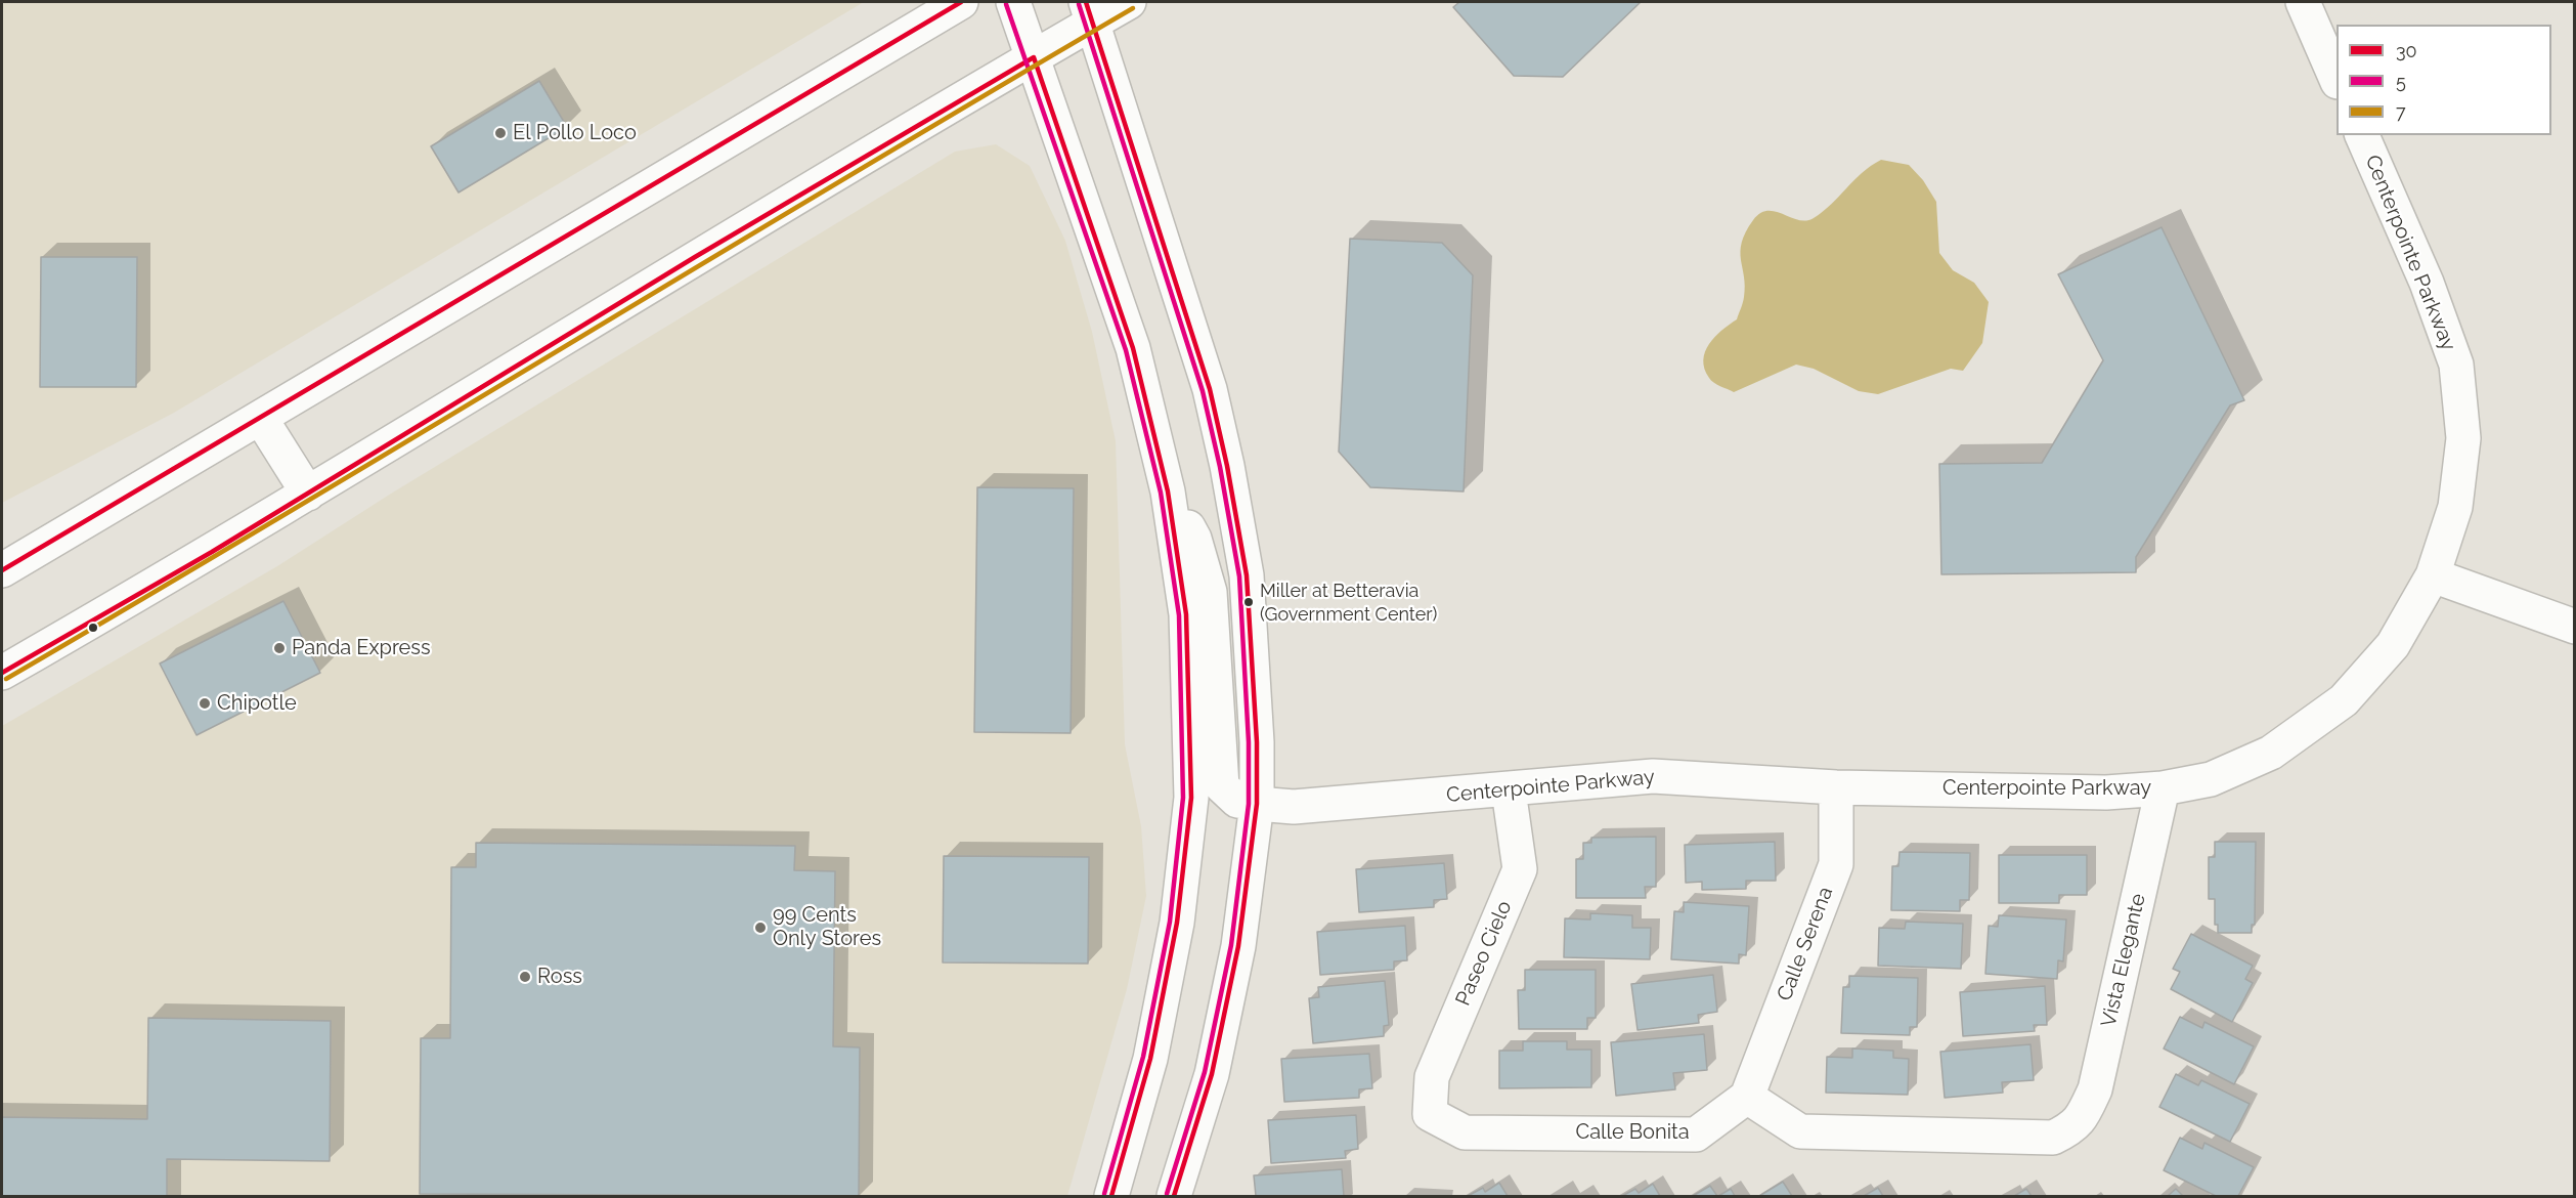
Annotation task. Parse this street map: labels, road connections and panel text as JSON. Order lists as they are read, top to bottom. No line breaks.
{"streets":{"main road":["Centerpointe Parkway","Calle Serena","Paseo Cielo","Vista Elegante","Calle Bonita"]},"crossings":[["Centerpointe Parkway","Calle Serena"],["Centerpointe Parkway","Paseo Cielo"],["Centerpointe Parkway","Vista Elegante"],["Calle Serena","Vista Elegante"],["Calle Serena","Calle Bonita"],["Paseo Cielo","Calle Bonita"],["Vista Elegante","Calle Bonita"]],"places":["El Pollo Loco","Miller at Betteravia (Government Center)","Panda Express","Chipotle","99 Cents Only Stores","Ross"],"lines":["transit line 30","transit line 5","transit line 7"],"legend":["30","5","7"]}
